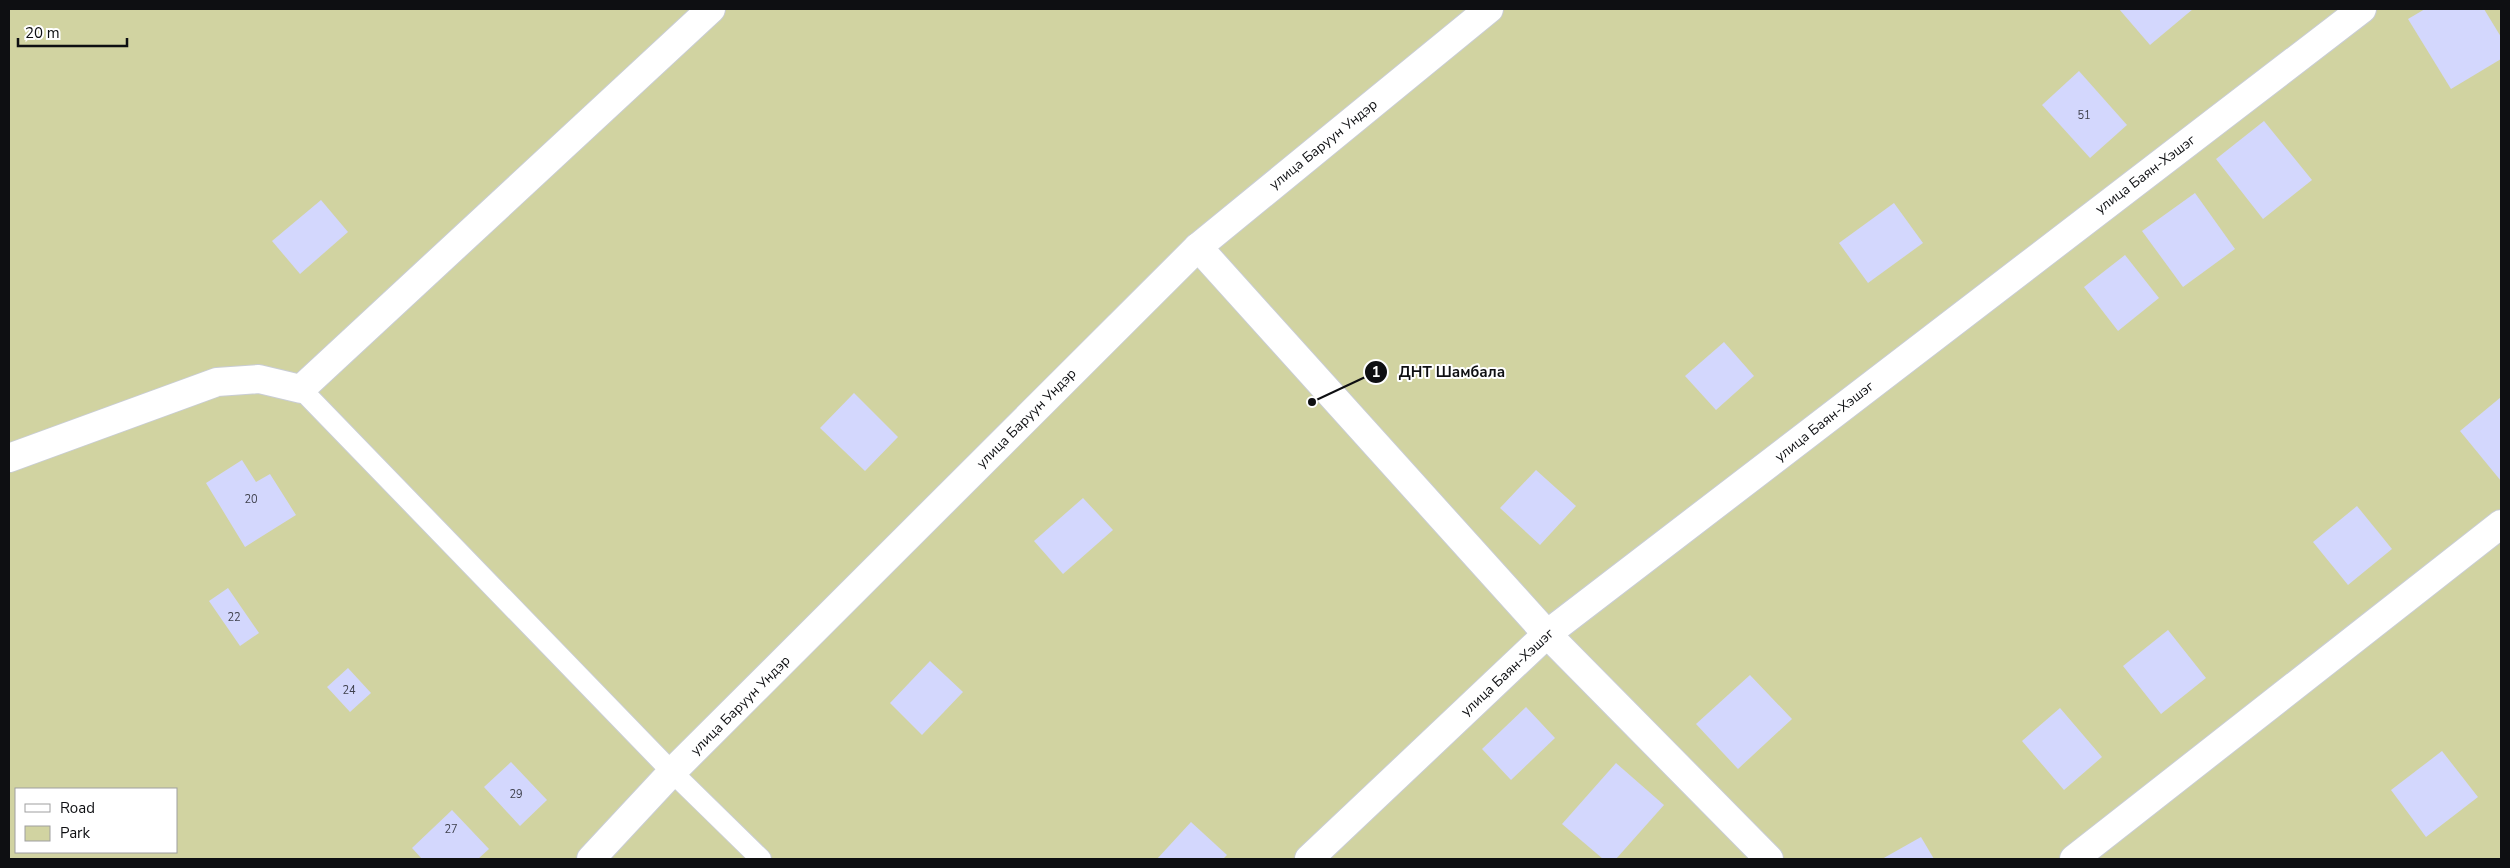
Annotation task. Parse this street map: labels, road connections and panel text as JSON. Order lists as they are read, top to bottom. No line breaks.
{"streets":{"street":["улица Баруун Ундэр","улица Баян-Хэшэг"]},"places":["ДНТ Шамбала"],"house_numbers":["51","20","22","24","29","27"],"legend":["Road","Park"],"scale_bar":"20 m"}
